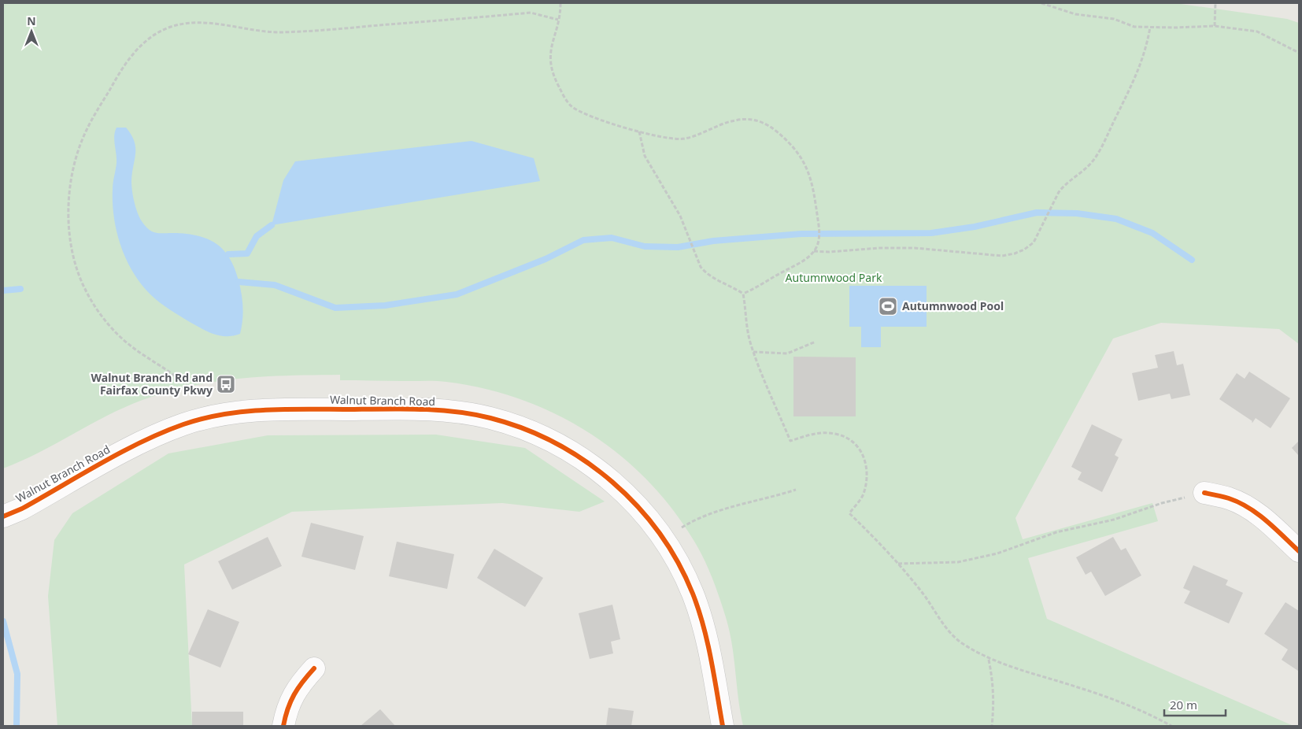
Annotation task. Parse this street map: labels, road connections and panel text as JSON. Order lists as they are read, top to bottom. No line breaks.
{"streets":{"street":["Walnut Branch Road"]},"parks":["Autumnwood Park"],"places":{"sports":["Autumnwood Pool"],"bus stop":["Walnut Branch Rd and Fairfax County Pkwy"]},"scale_bar":"20 m","north":"top"}
